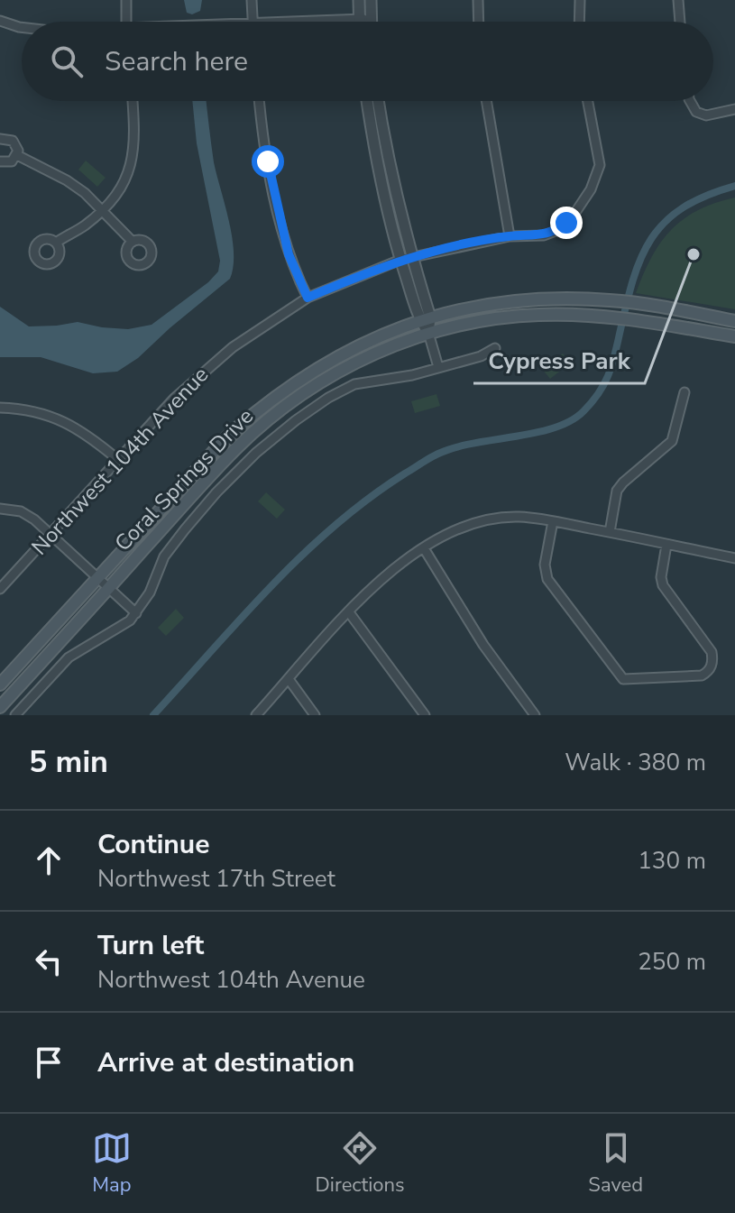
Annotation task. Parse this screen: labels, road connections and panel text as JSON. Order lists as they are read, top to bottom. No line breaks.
{"streets":{"main road":["Coral Springs Drive"],"street":["Northwest 104th Avenue"]},"places":["Cypress Park"],"page":{"search":"Search here","heading":["5 min","Walk · 380 m"],"list":[["Continue","Northwest 17th Street","130 m"],["Turn left","Northwest 104th Avenue","250 m"],"Arrive at destination"],"nav":["Map","Directions","Saved"]}}
